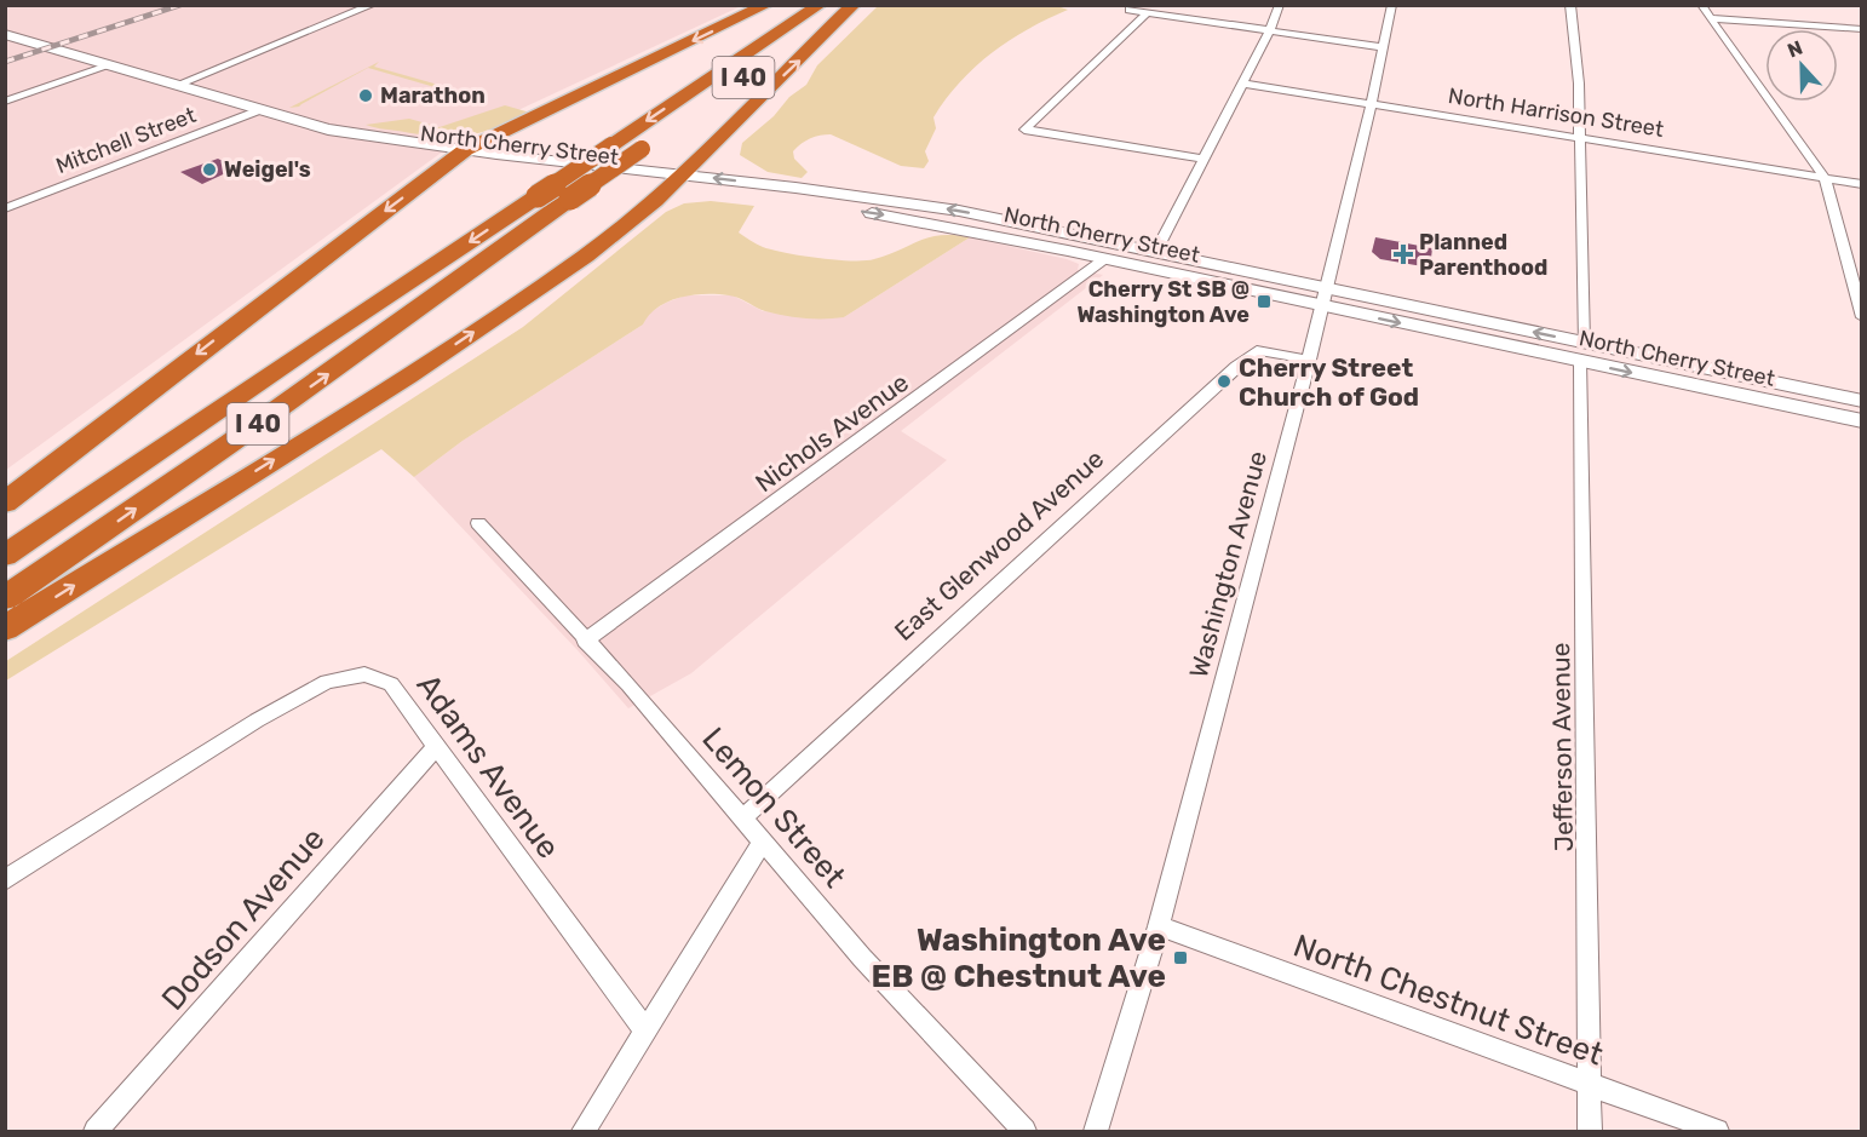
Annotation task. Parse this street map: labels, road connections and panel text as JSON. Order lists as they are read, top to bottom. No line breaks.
{"streets":{"highway":["I 40"],"main road":["North Cherry Street"],"street":["North Harrison Street","Mitchell Street","Nichols Avenue","East Glenwood Avenue","Washington Avenue","Jefferson Avenue","Adams Avenue","Lemon Street","Dodson Avenue","North Chestnut Street"]},"crossings":[["North Harrison Street","Washington Avenue"],["North Harrison Street","Jefferson Avenue"],["Mitchell Street","North Cherry Street"],["North Cherry Street","Nichols Avenue"],["North Cherry Street","Washington Avenue"],["North Cherry Street","Jefferson Avenue"],["Nichols Avenue","Lemon Street"],["East Glenwood Avenue","Washington Avenue"],["East Glenwood Avenue","Lemon Street"],["Washington Avenue","North Chestnut Street"],["Jefferson Avenue","North Chestnut Street"],["Adams Avenue","Dodson Avenue"]],"places":{"other":["Marathon","Weigel's","Cherry Street Church of God"],"health":["Planned Parenthood"],"transit":["Cherry St SB @ Washington Ave","Washington Ave EB @ Chestnut Ave"]},"north":"top"}
